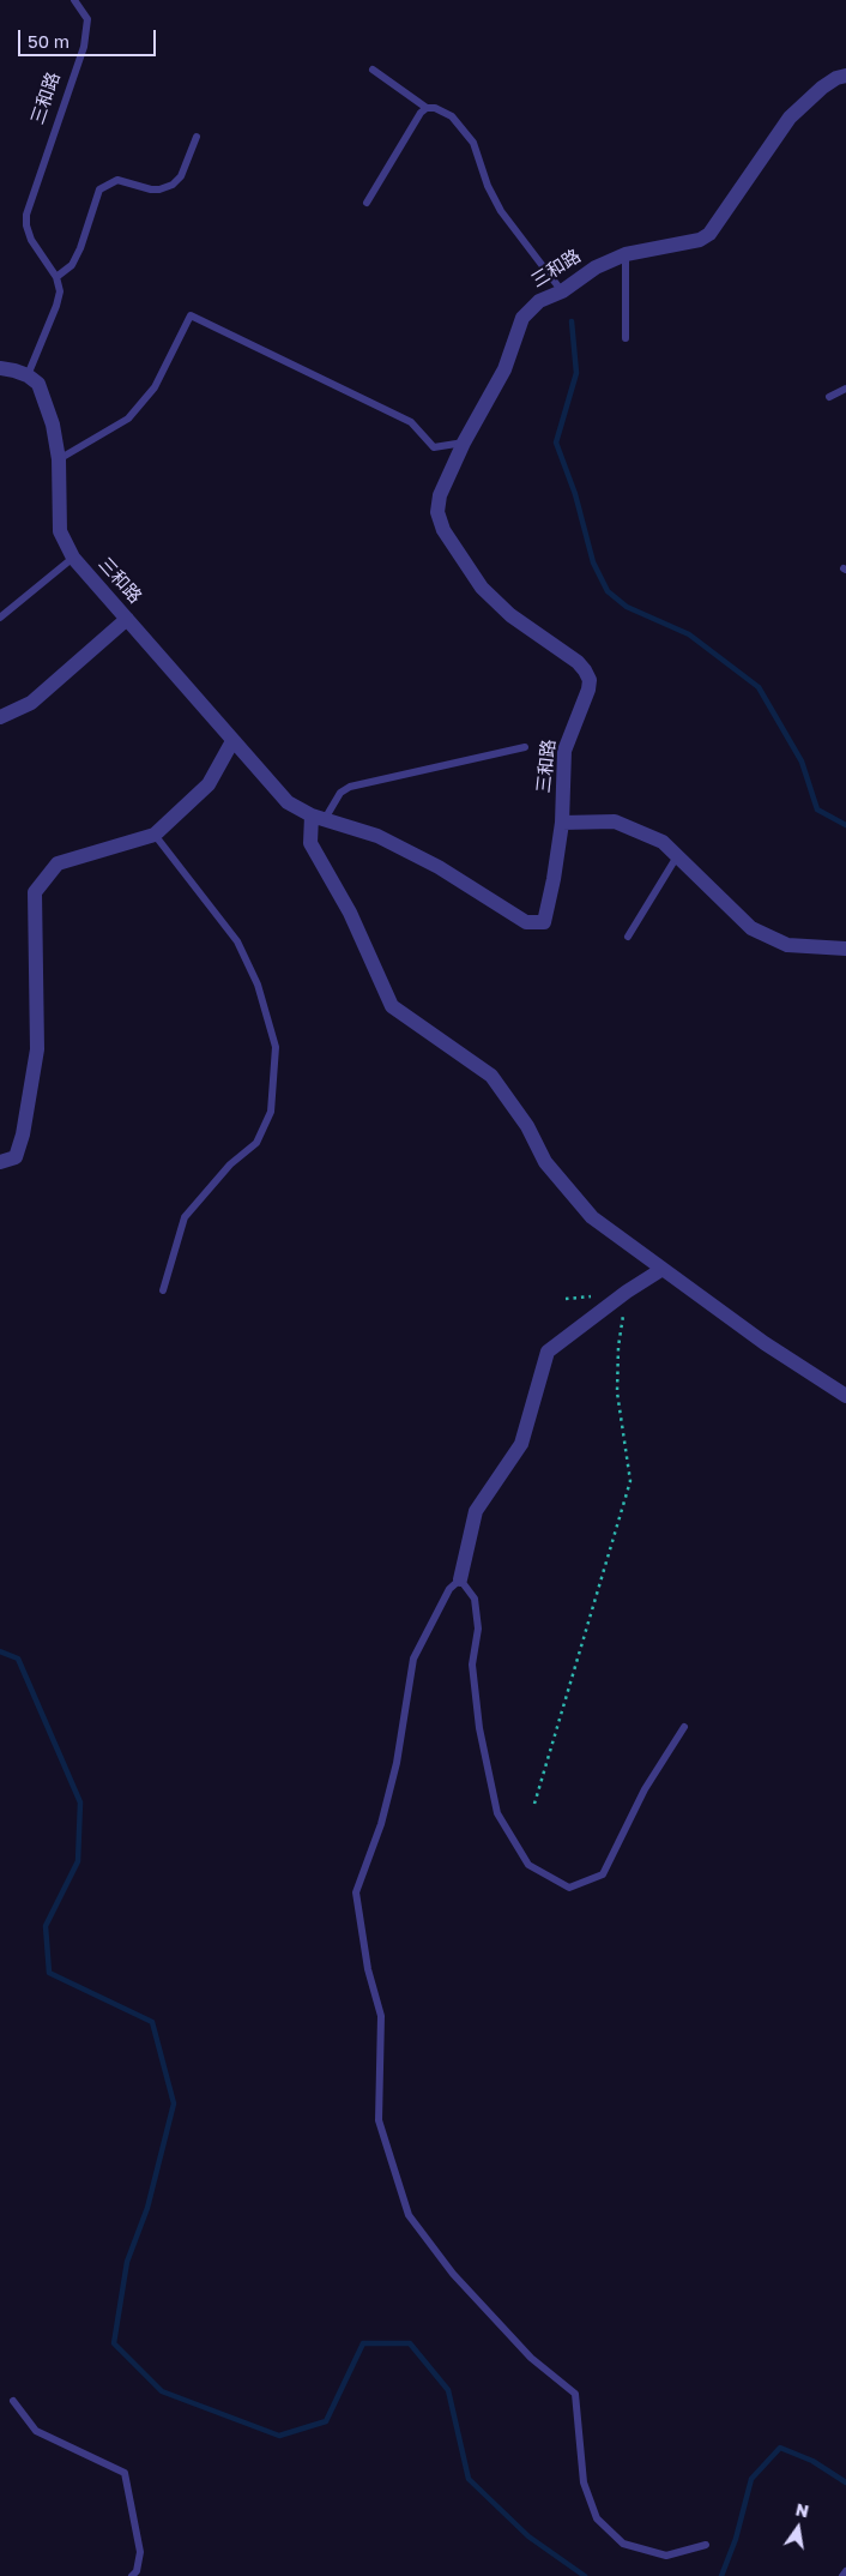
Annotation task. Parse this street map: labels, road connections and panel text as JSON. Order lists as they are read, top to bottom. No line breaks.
{"streets":{"street":["三和路"]},"scale_bar":"50 m","north":"top"}
